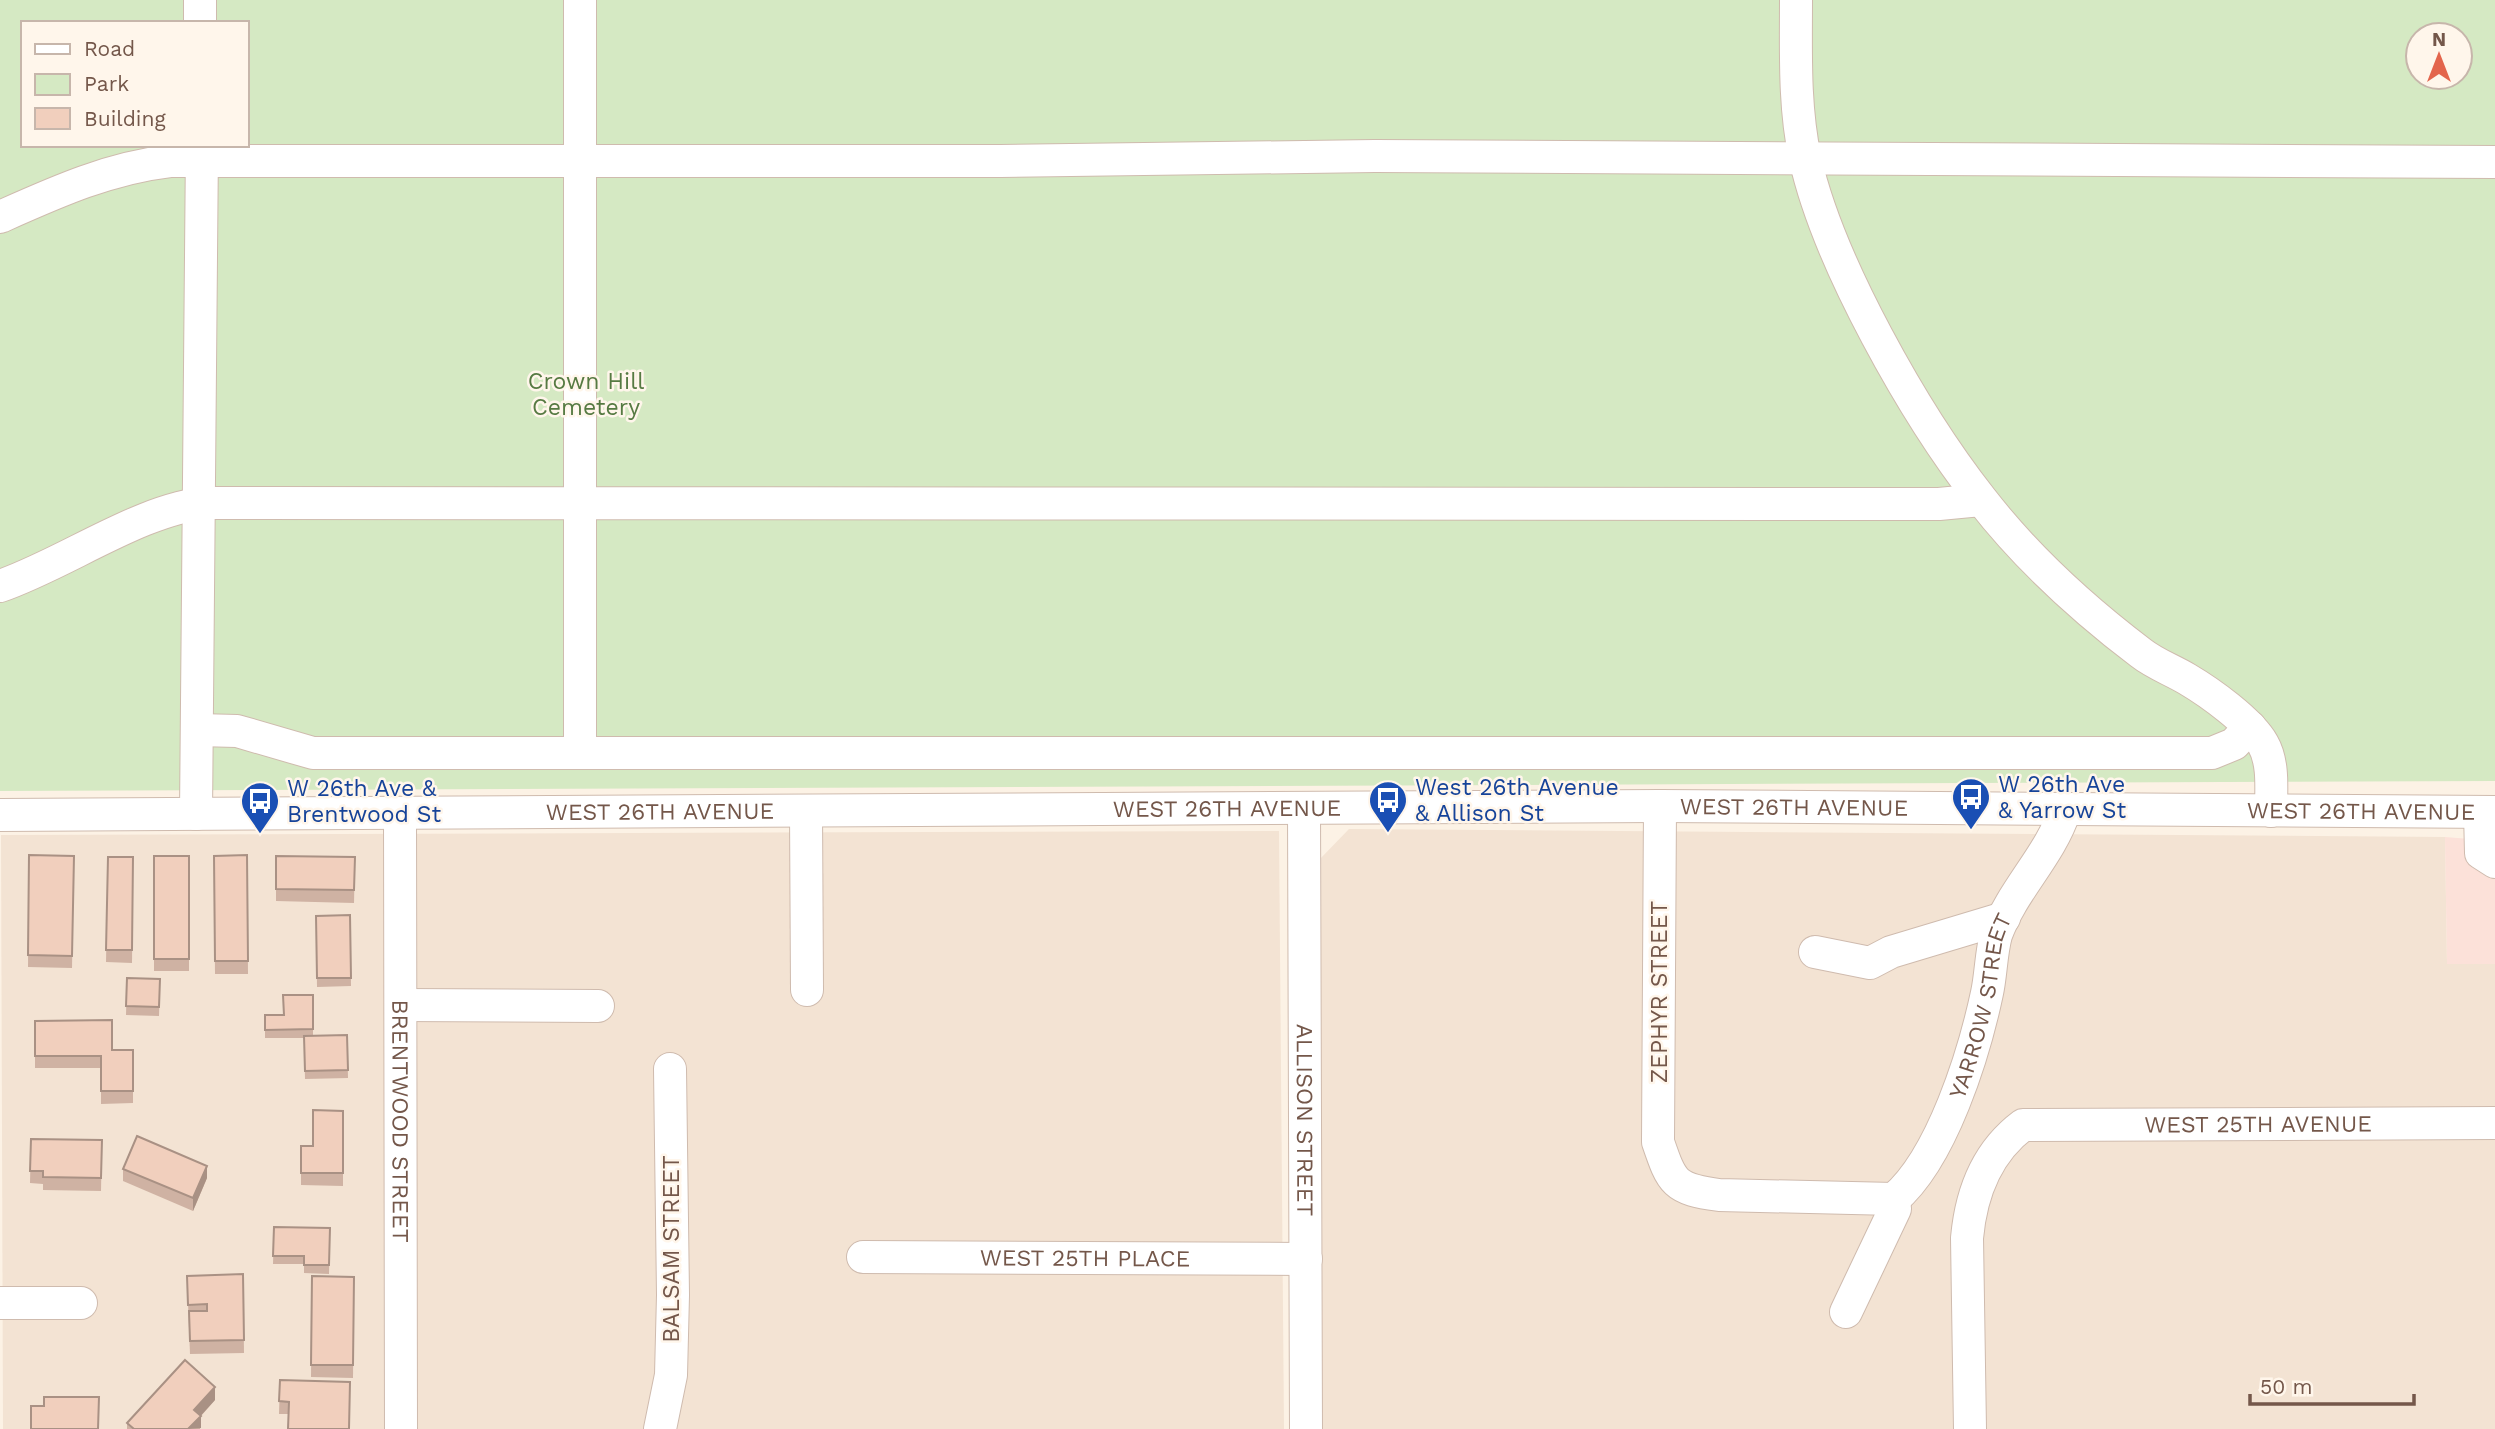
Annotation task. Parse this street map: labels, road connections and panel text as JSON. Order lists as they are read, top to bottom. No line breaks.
{"streets":{"street":["WEST 26TH AVENUE","ZEPHYR STREET","YARROW STREET","ALLISON STREET","BRENTWOOD STREET","WEST 25TH AVENUE","BALSAM STREET","WEST 25TH PLACE"]},"crossings":[["WEST 26TH AVENUE","ZEPHYR STREET"],["WEST 26TH AVENUE","YARROW STREET"],["WEST 26TH AVENUE","ALLISON STREET"],["WEST 26TH AVENUE","BRENTWOOD STREET"],["ZEPHYR STREET","YARROW STREET"],["ALLISON STREET","WEST 25TH PLACE"]],"parks":["Crown Hill Cemetery"],"places":{"bus stop":["W 26th Ave & Yarrow St","West 26th Avenue & Allison St","W 26th Ave & Brentwood St"]},"legend":["Road","Park","Building"],"scale_bar":"50 m","north":"top"}
